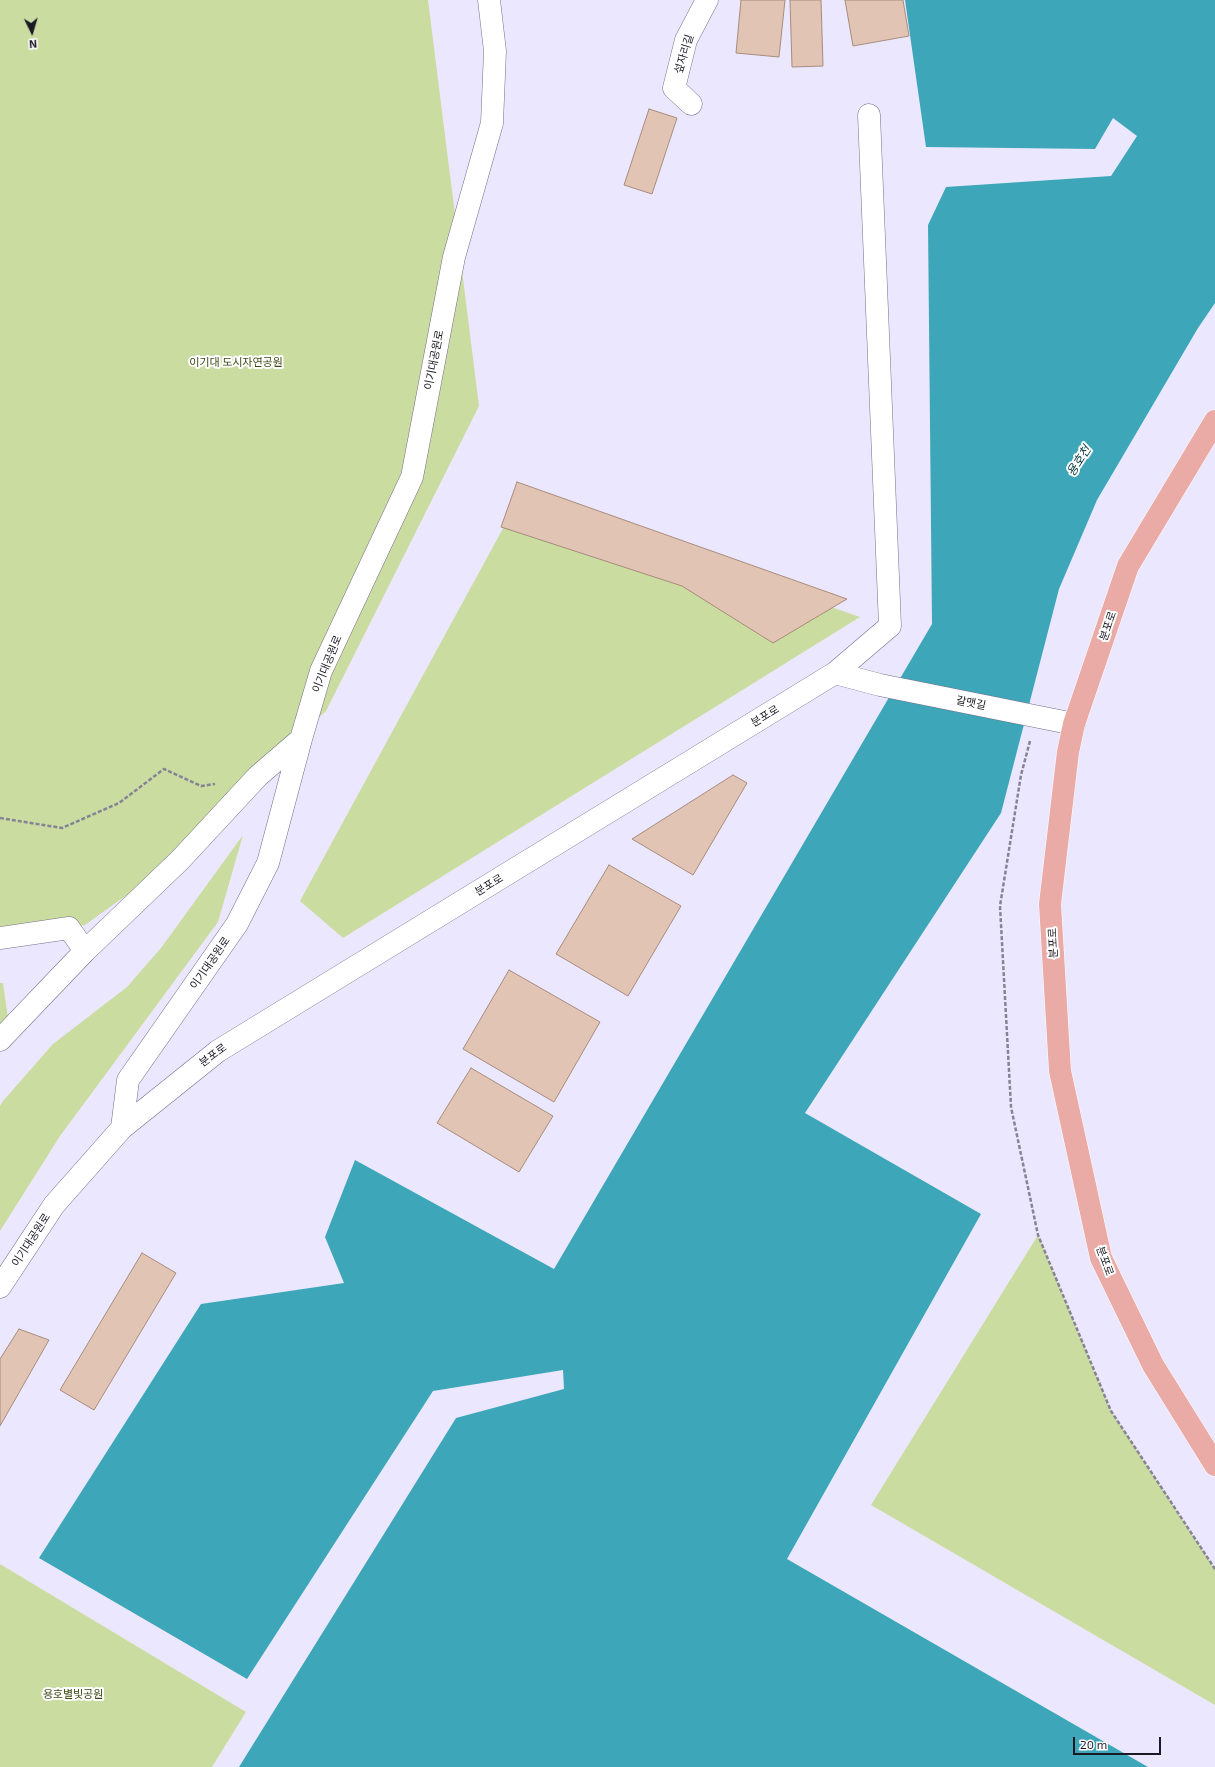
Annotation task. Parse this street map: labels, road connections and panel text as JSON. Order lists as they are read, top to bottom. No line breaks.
{"streets":{"main road":["분포로"],"street":["섶자리길","이기대공원로","갈맷길"]},"crossings":[["이기대공원로","분포로"],["분포로","갈맷길"]],"water":["용호천"],"parks":["이기대 도시자연공원","용호별빛공원"],"scale_bar":"20 m","north":"bottom"}
